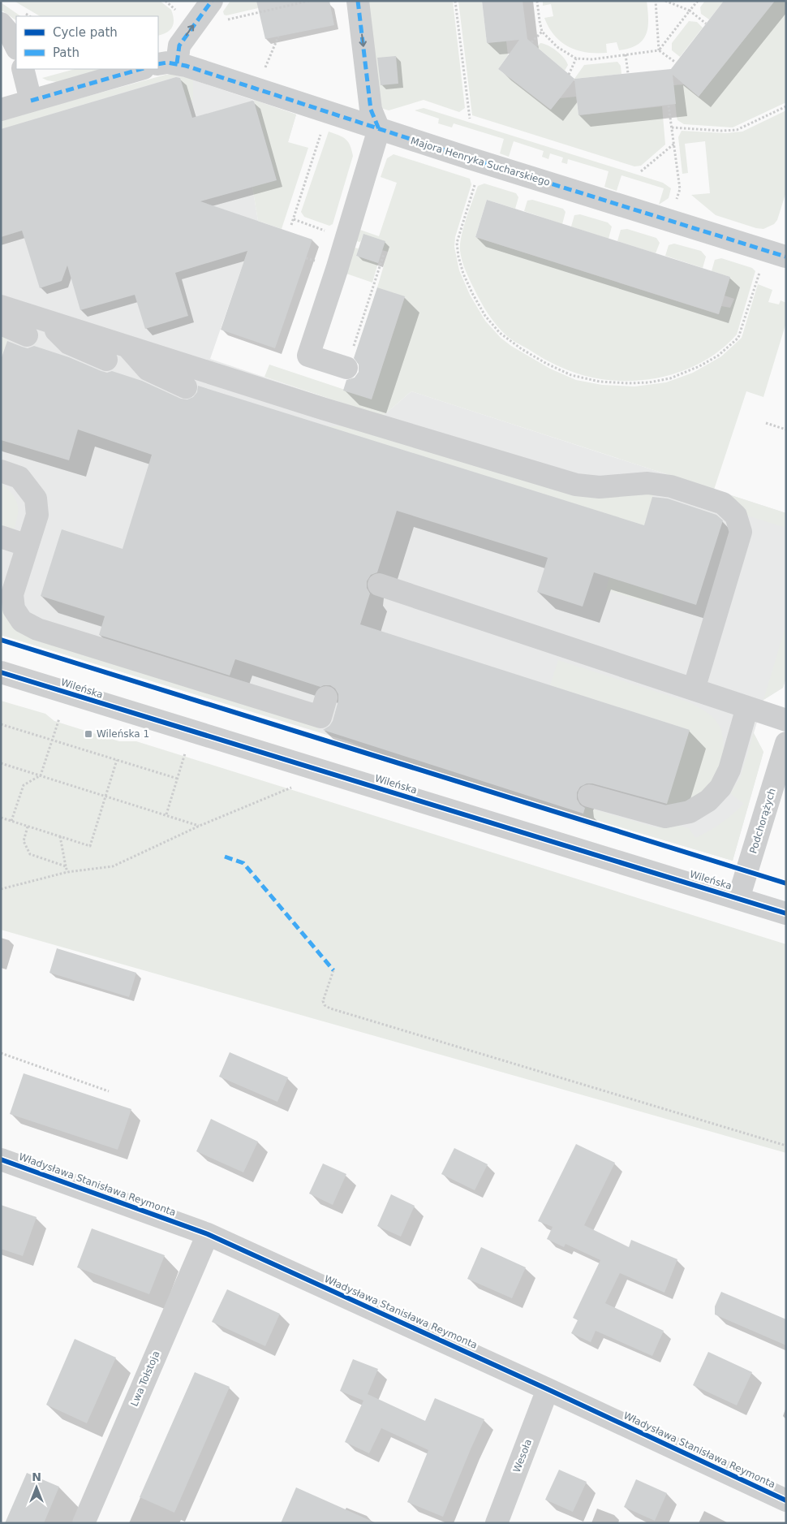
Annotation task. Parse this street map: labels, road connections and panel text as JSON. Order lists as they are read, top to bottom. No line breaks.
{"streets":{"street":["Majora Henryka Sucharskiego","Wileńska","Podchorążych","Władysława Stanisława Reymonta","Lwa Tołstoja","Wesoła"]},"crossings":[["Wileńska","Podchorążych"],["Władysława Stanisława Reymonta","Lwa Tołstoja"],["Władysława Stanisława Reymonta","Wesoła"]],"places":{"transit":["Wileńska 1"]},"legend":["Cycle path","Path"],"north":"top"}
